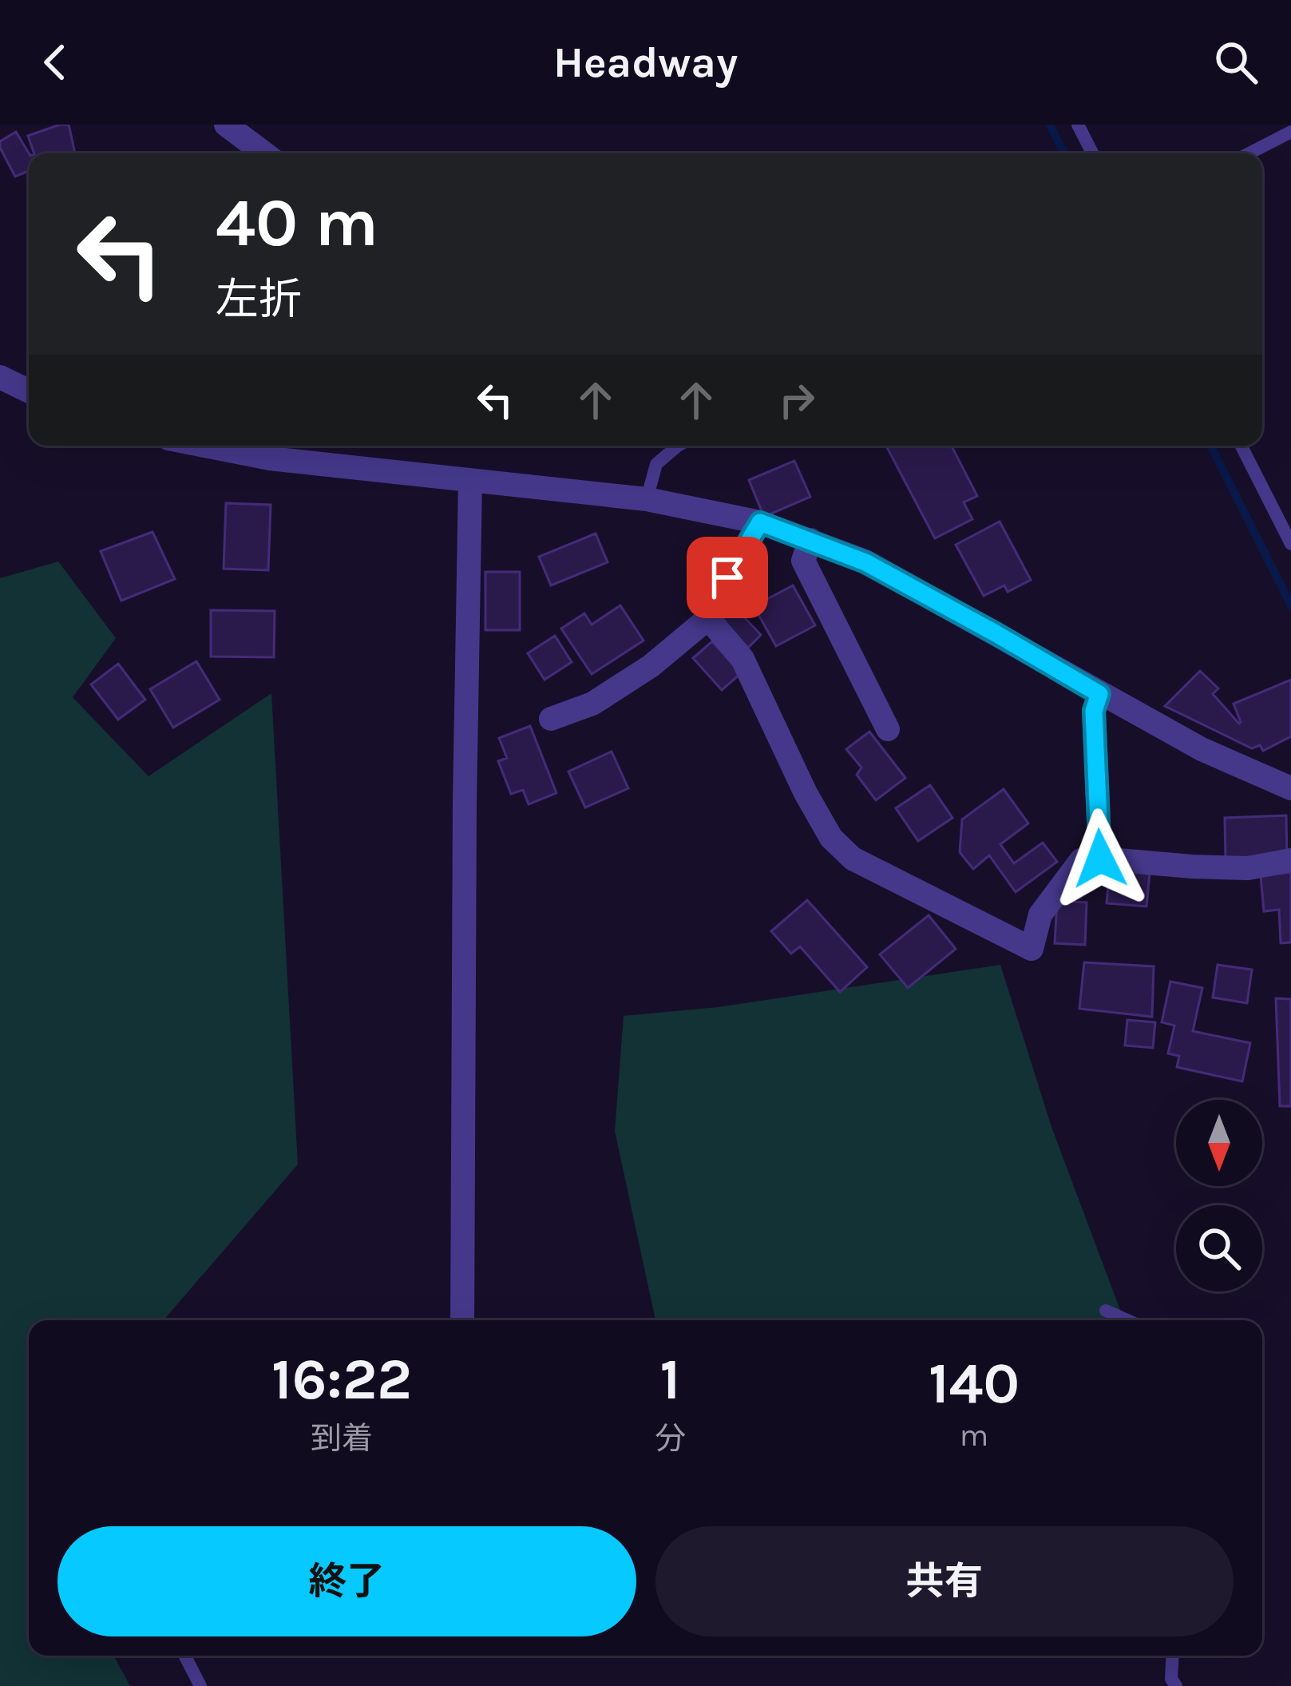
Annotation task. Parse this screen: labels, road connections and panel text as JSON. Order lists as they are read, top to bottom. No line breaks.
{"north":"bottom","page":{"header":"Headway","turn":["40 m","左折"],"eta":["16:22","到着","1","分","140","m"],"buttons":["終了","共有"]}}
